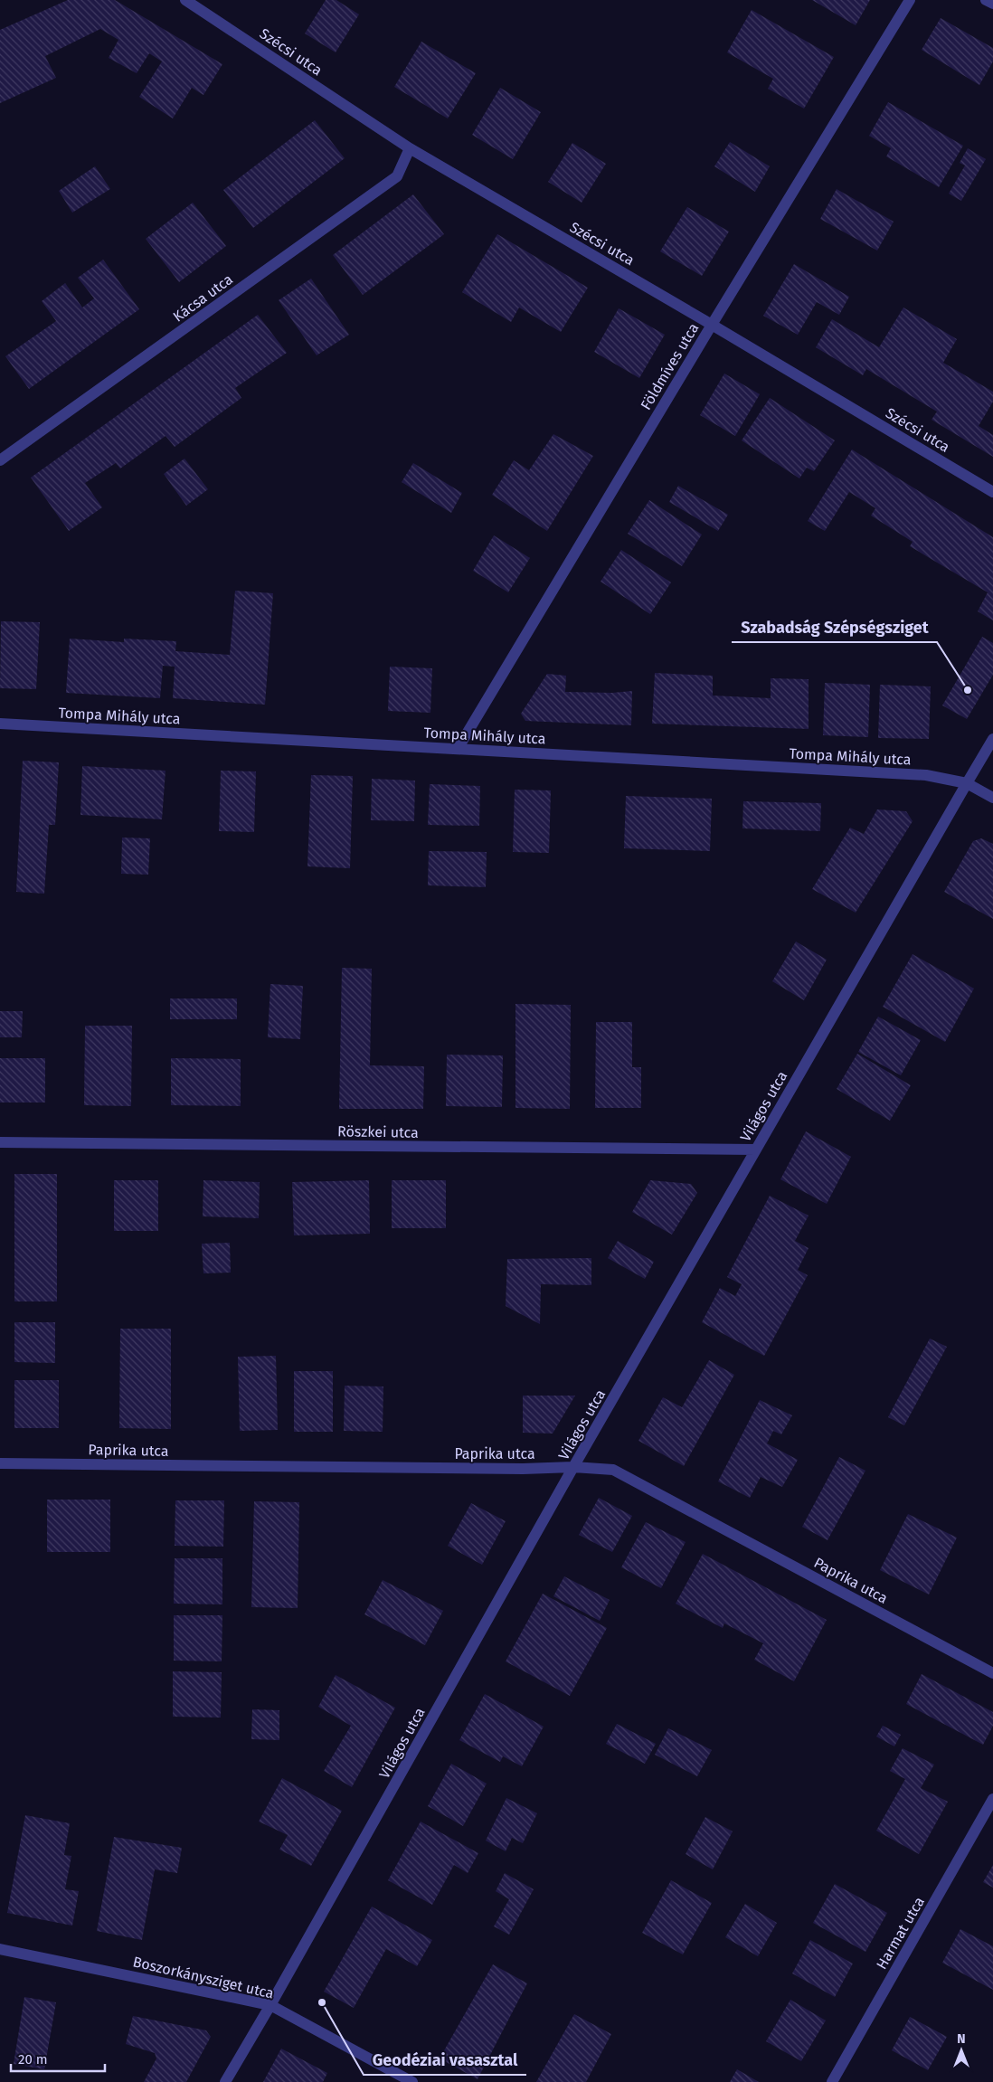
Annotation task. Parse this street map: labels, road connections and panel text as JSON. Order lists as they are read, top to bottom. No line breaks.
{"streets":{"street":["Szécsi utca","Kácsa utca","Földmíves utca","Tompa Mihály utca","Világos utca","Röszkei utca","Paprika utca","Harmat utca","Boszorkánysziget utca"]},"crossings":[["Szécsi utca","Kácsa utca"],["Szécsi utca","Földmíves utca"],["Földmíves utca","Tompa Mihály utca"],["Tompa Mihály utca","Világos utca"],["Világos utca","Röszkei utca"],["Világos utca","Paprika utca"],["Világos utca","Boszorkánysziget utca"]],"places":["Szabadság Szépségsziget","Geodéziai vasasztal"],"scale_bar":"20 m","north":"top"}
